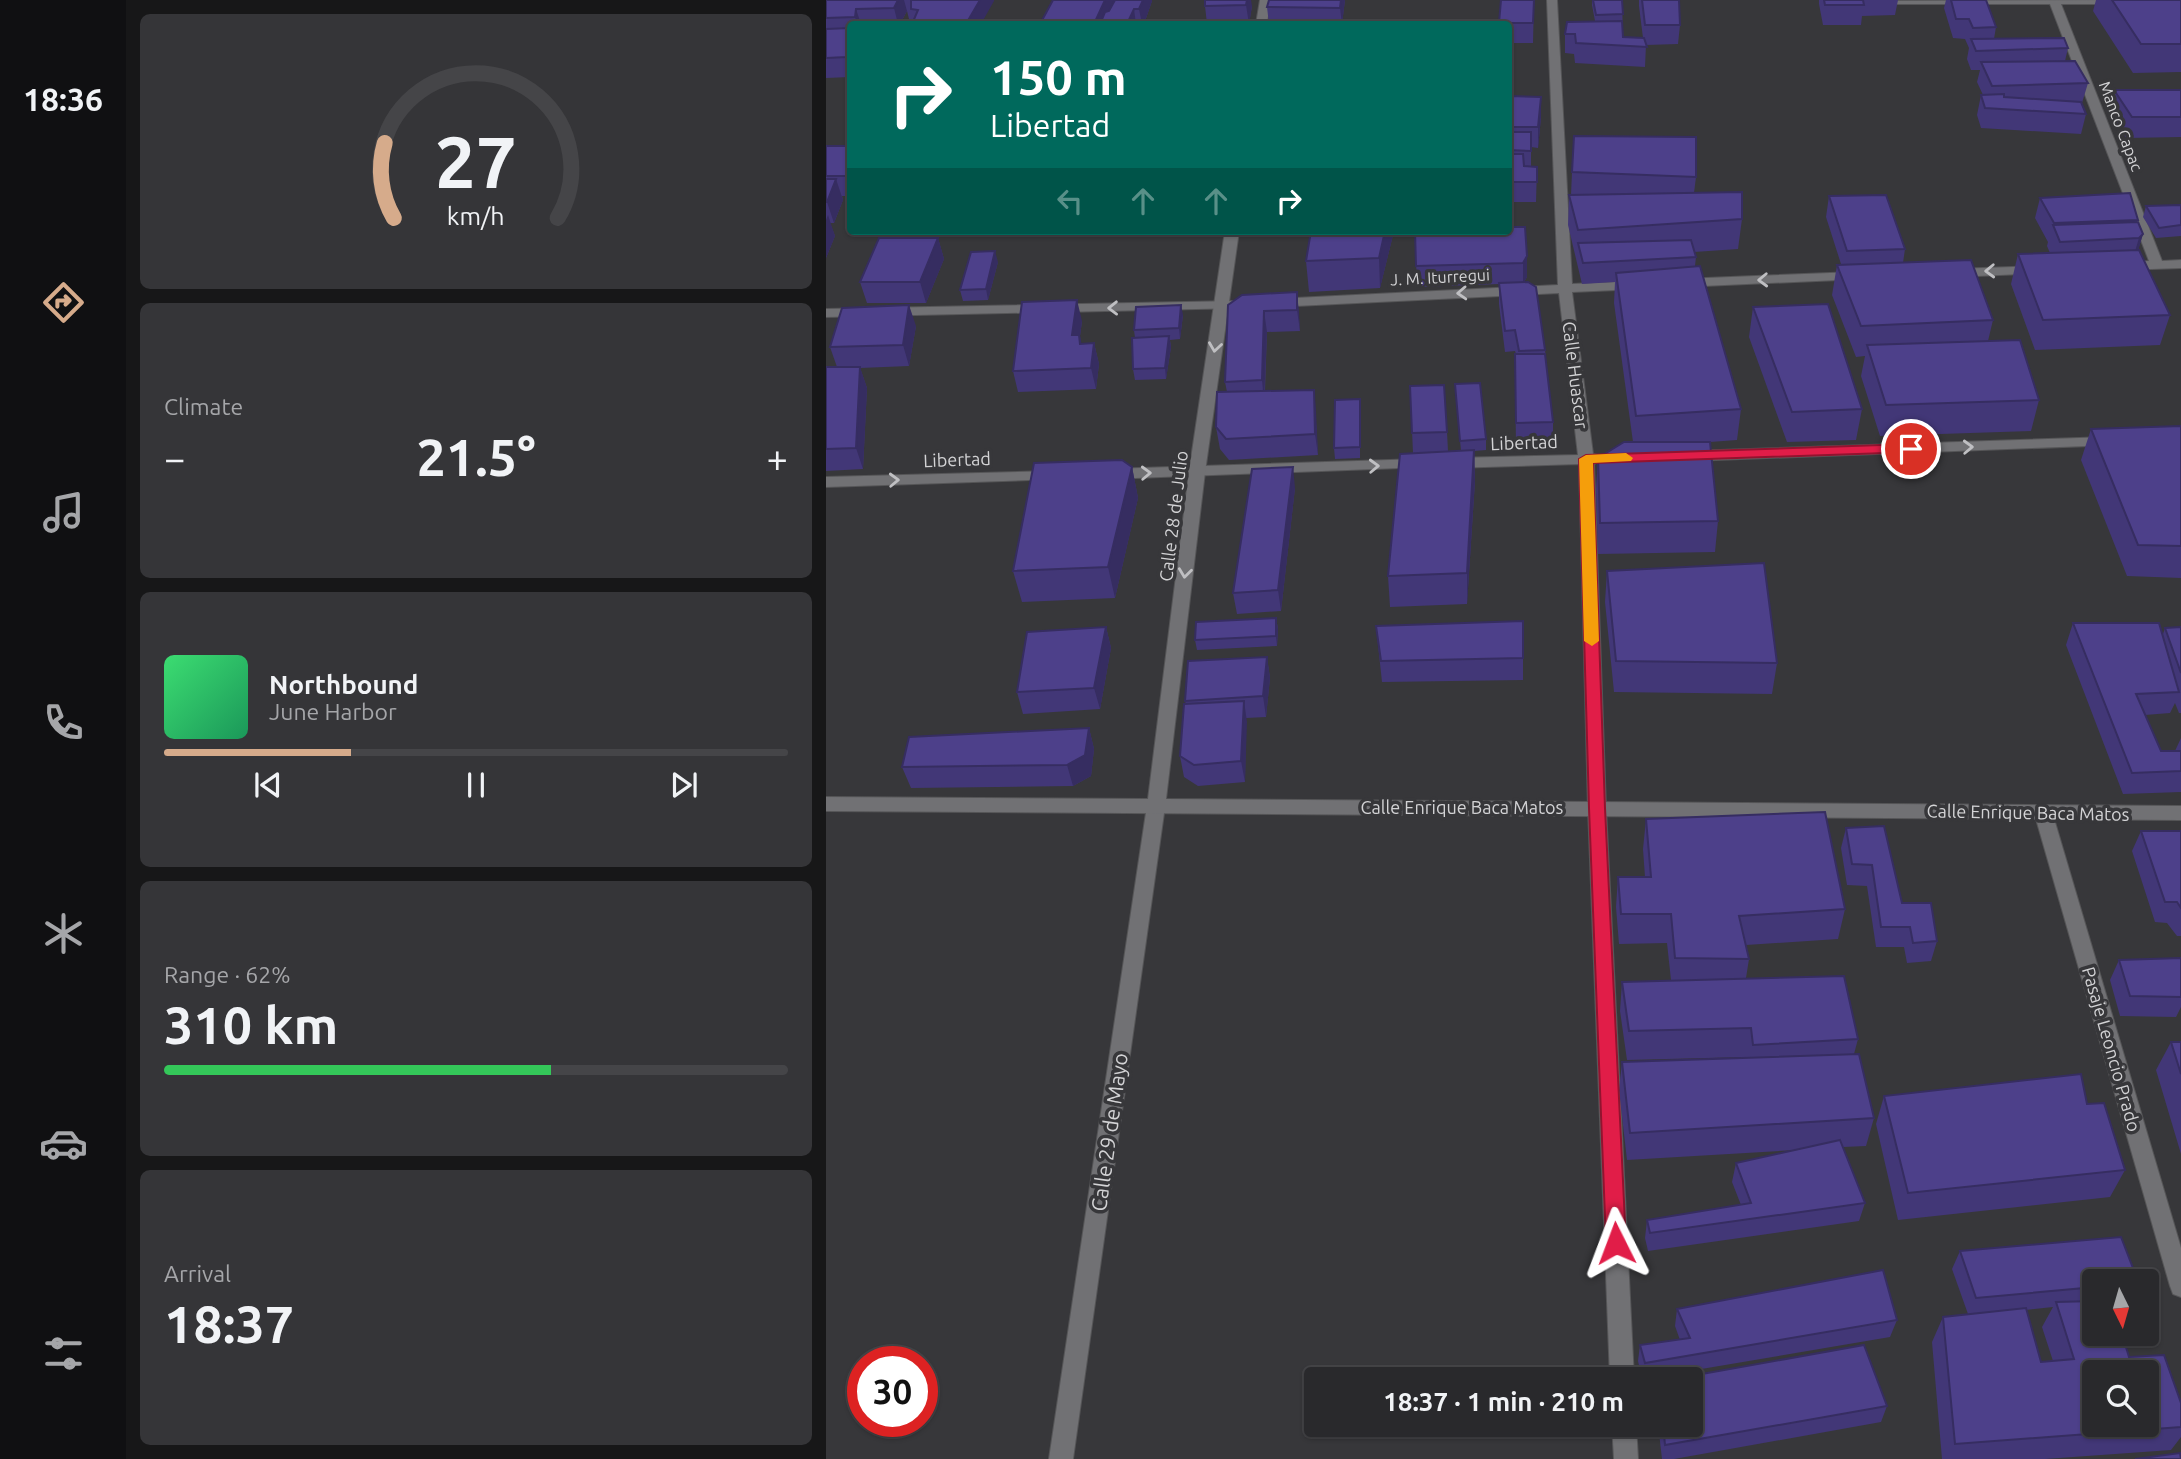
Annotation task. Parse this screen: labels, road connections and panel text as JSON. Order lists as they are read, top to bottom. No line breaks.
{"streets":{"street":["Manco Capac","J. M. Iturregui","Calle Huascar","Libertad","Calle 28 de Julio","Calle Enrique Baca Matos","Pasaje Leoncio Prado","Calle 29 de Mayo"]},"crossings":[["J. M. Iturregui","Calle Huascar"],["J. M. Iturregui","Calle 28 de Julio"],["Calle Huascar","Libertad"],["Calle Huascar","Calle Enrique Baca Matos"],["Libertad","Calle 28 de Julio"],["Calle 28 de Julio","Calle Enrique Baca Matos"],["Calle 28 de Julio","Calle 29 de Mayo"],["Calle Enrique Baca Matos","Pasaje Leoncio Prado"],["Calle Enrique Baca Matos","Calle 29 de Mayo"]],"one_way":["J. M. Iturregui","Libertad","Calle 28 de Julio"],"north":"bottom","page":{"tabs":"18:36","turn":["150 m","Libertad"],"tile":["Climate",["Range · 62%","310 km"],["Arrival","18:37"]],"heat":["−","21.5°","+"],"song":["Northbound","June Harbor"],"limit":"30","trip":"18:37 · 1 min · 210 m","gauge":["27","km/h"]}}
